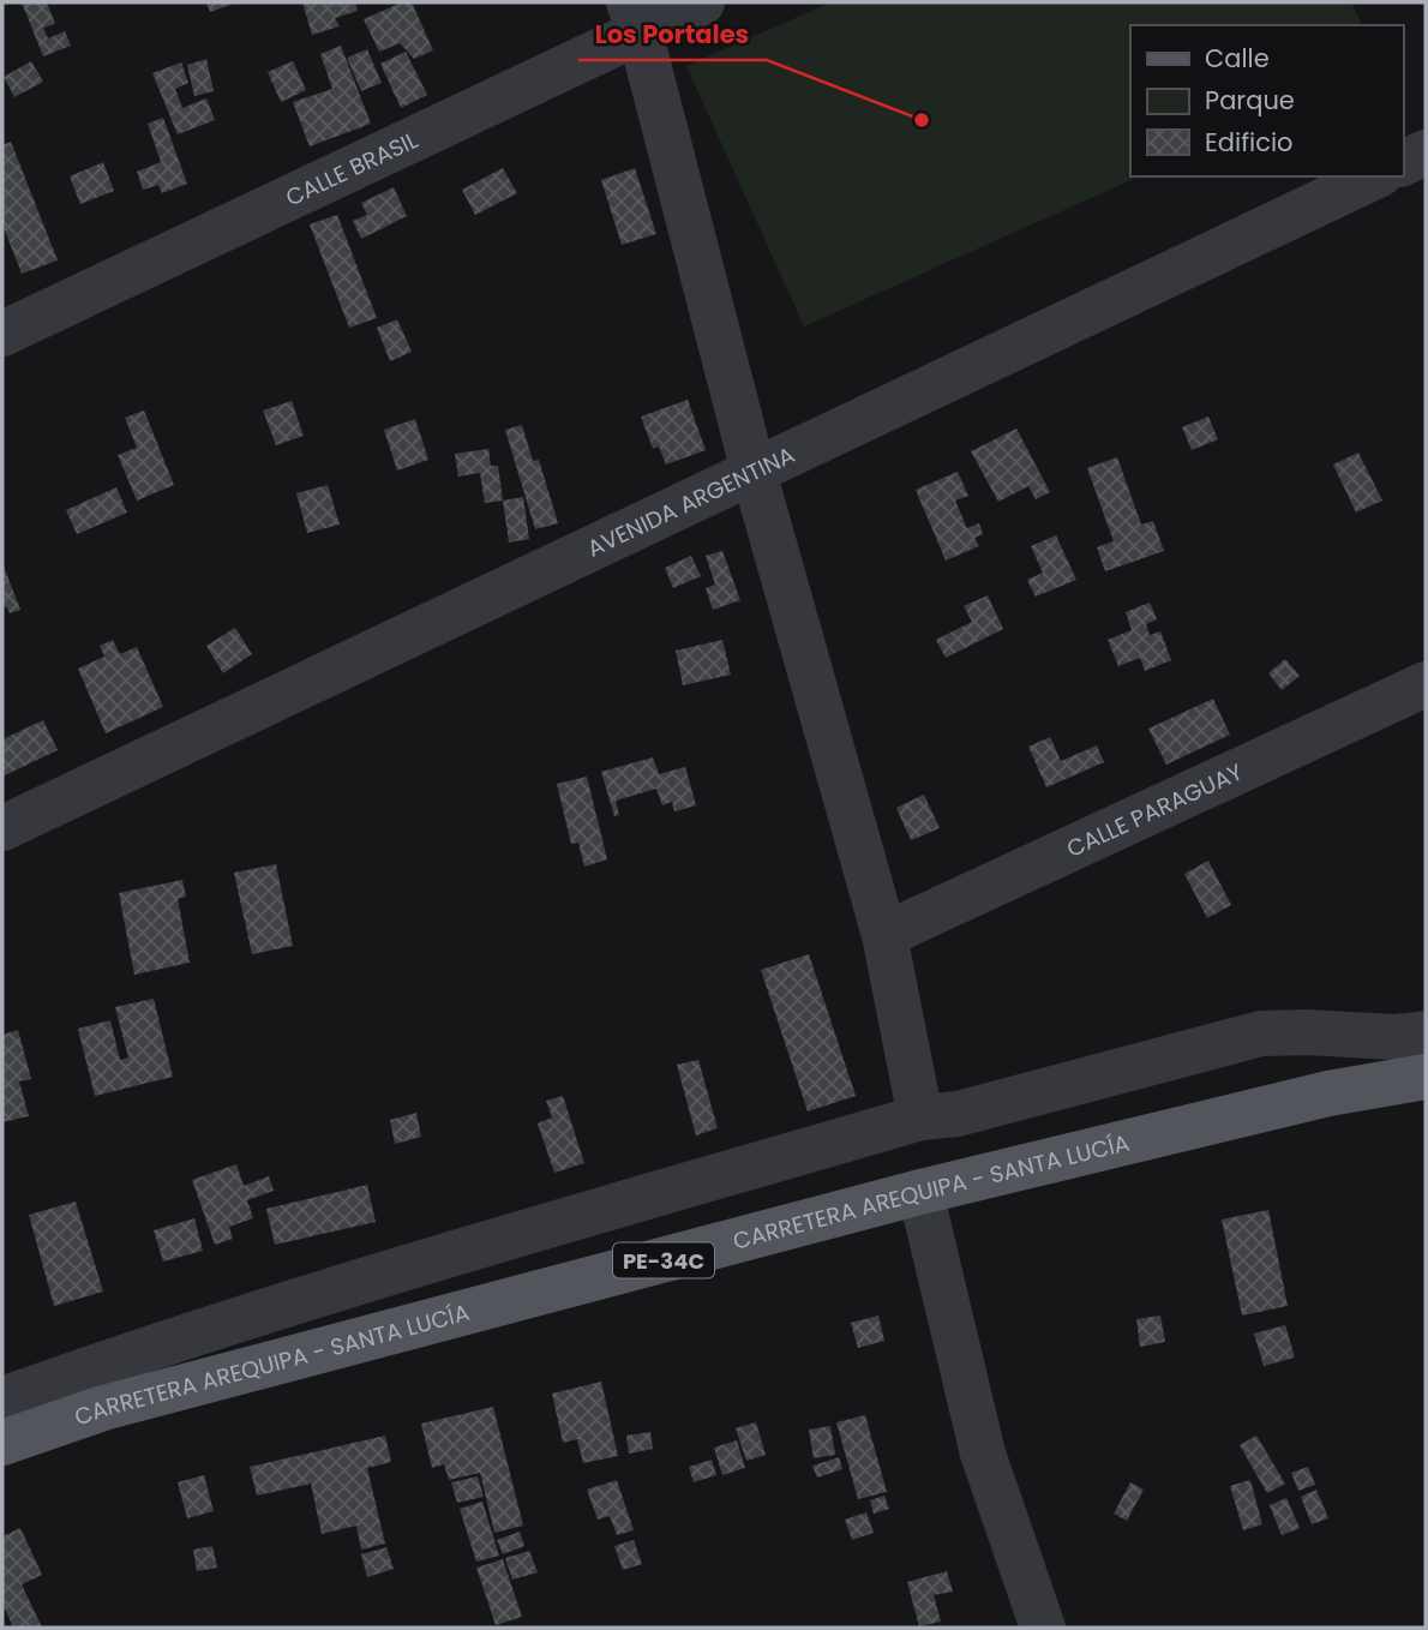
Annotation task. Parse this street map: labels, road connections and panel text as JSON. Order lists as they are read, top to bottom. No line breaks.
{"streets":{"main road":["CARRETERA AREQUIPA - SANTA LUCÍA","PE-34C"],"street":["CALLE BRASIL","AVENIDA ARGENTINA","CALLE PARAGUAY"]},"places":["Los Portales"],"legend":["Calle","Parque","Edificio"]}
